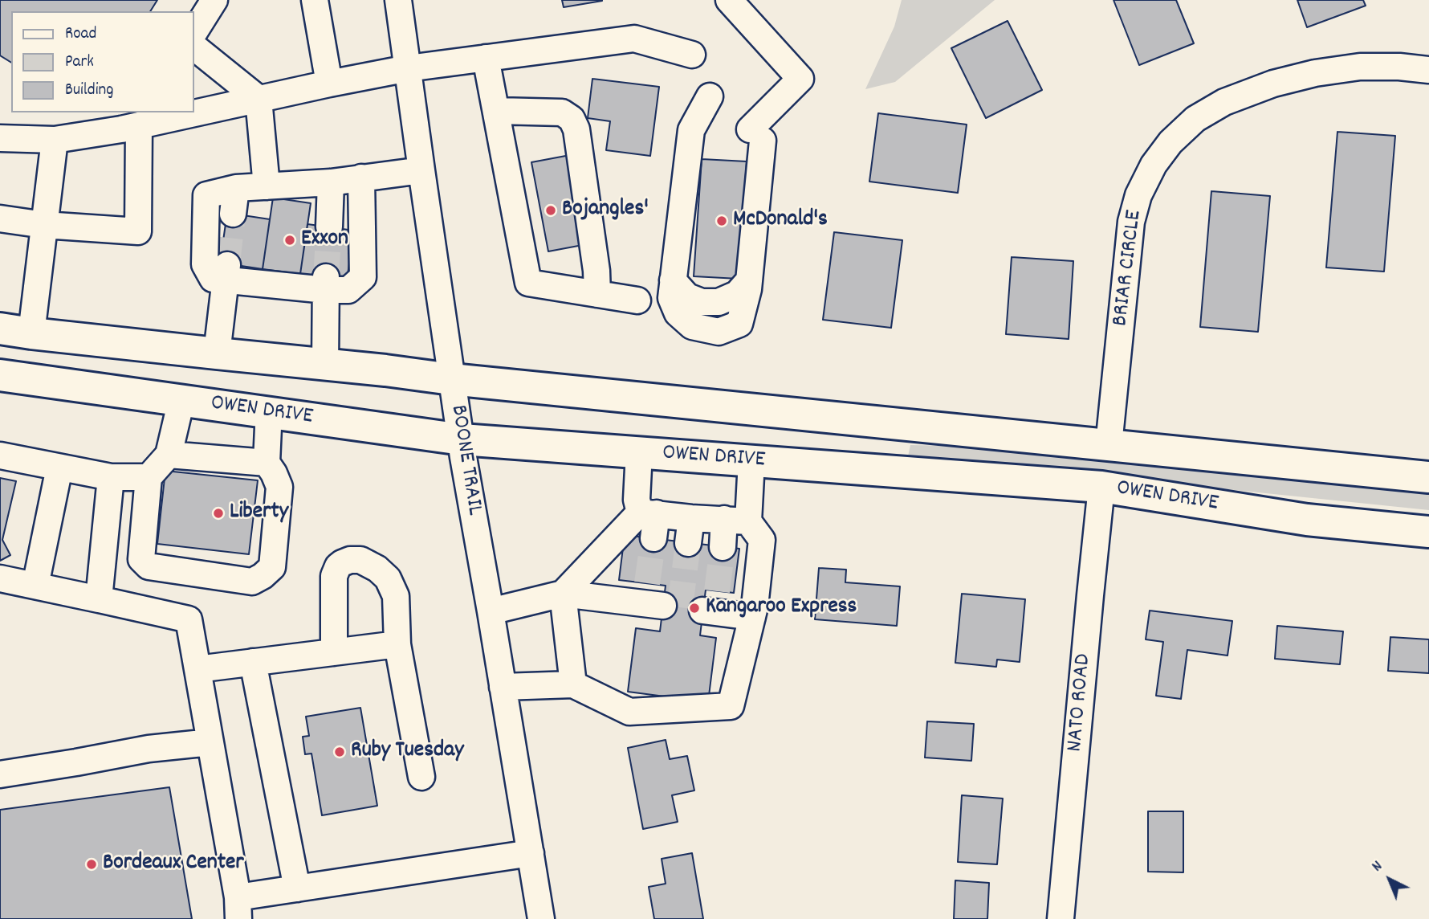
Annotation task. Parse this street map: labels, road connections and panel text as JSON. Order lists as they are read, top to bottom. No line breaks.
{"streets":{"highway":["OWEN DRIVE"],"street":["BRIAR CIRCLE","BOONE TRAIL","NATO ROAD"]},"crossings":[["BRIAR CIRCLE","OWEN DRIVE"],["OWEN DRIVE","BOONE TRAIL"],["OWEN DRIVE","NATO ROAD"]],"places":["Bojangles'","McDonald's","Exxon","Liberty","Kangaroo Express","Ruby Tuesday","Bordeaux Center"],"legend":["Road","Park","Building"],"north":"top left"}
